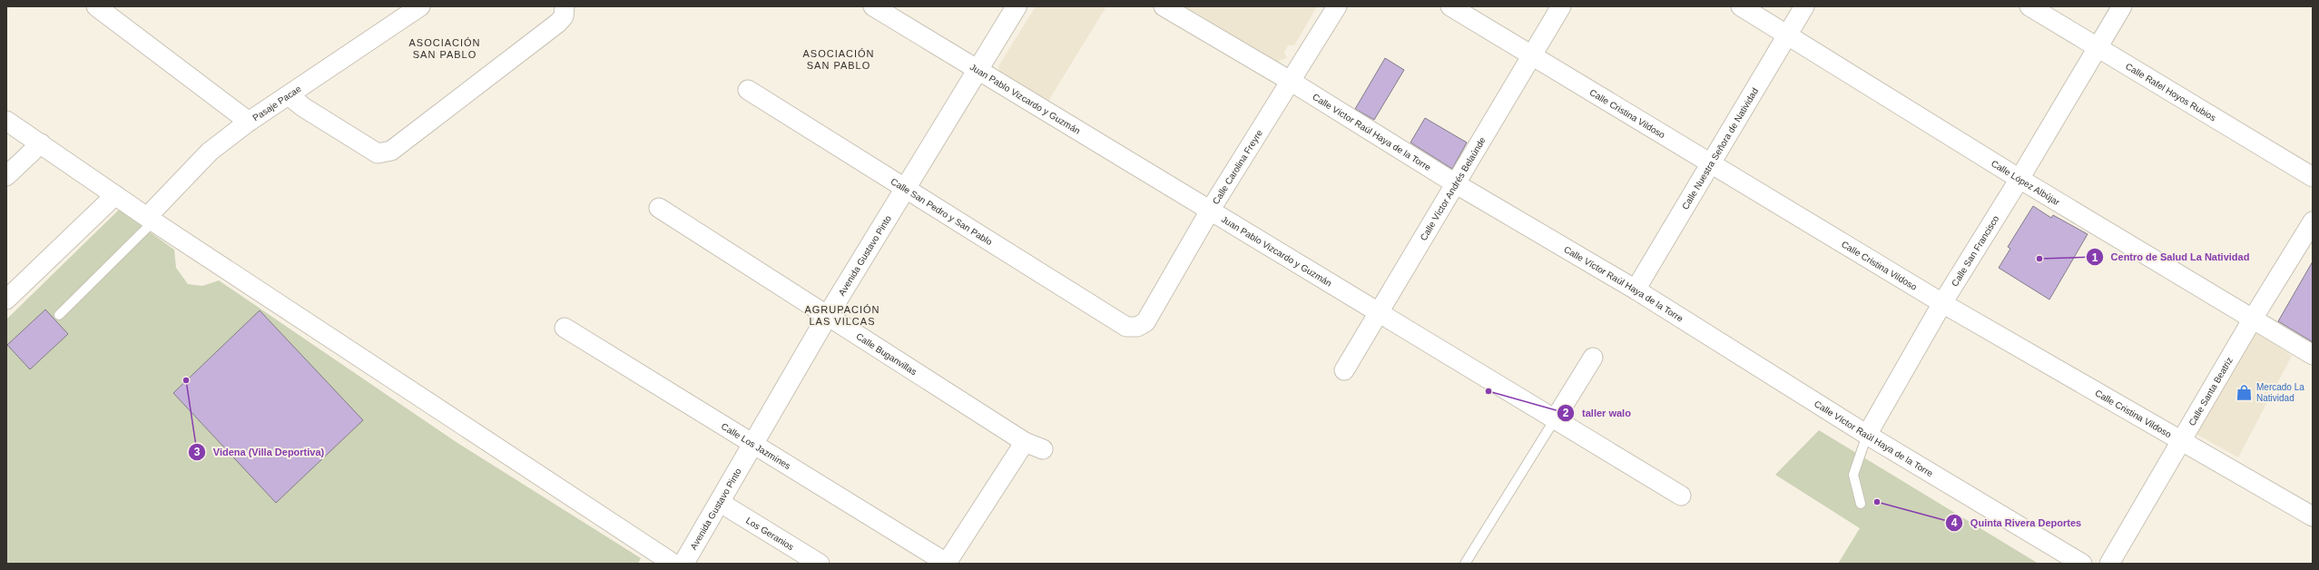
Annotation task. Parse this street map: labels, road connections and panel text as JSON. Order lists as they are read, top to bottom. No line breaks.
{"streets":{"main road":["Avenida Gustavo Pinto"],"street":["Calle Rafel Hoyos Rubios","Juan Pablo Vizcardo y Guzmán","Pasaje Pacae","Calle Cristina Vildoso","Calle Víctor Raúl Haya de la Torre","Calle Nuestra Señora de Natividad","Calle Carolina Freyre","Calle López Albújar","Calle Víctor Andrés Belaúnde","Calle San Pedro y San Pablo","Calle San Francisco","Calle Buganvillas","Calle Santa Beatriz","Calle Los Jazmínes","Los Geranios"]},"crossings":[["Calle Rafel Hoyos Rubios","Calle San Francisco"],["Juan Pablo Vizcardo y Guzmán","Calle Carolina Freyre"],["Juan Pablo Vizcardo y Guzmán","Calle Víctor Andrés Belaúnde"],["Juan Pablo Vizcardo y Guzmán","Avenida Gustavo Pinto"],["Calle Cristina Vildoso","Calle Nuestra Señora de Natividad"],["Calle Cristina Vildoso","Calle Víctor Andrés Belaúnde"],["Calle Cristina Vildoso","Calle San Francisco"],["Calle Cristina Vildoso","Calle Santa Beatriz"],["Calle Víctor Raúl Haya de la Torre","Calle Nuestra Señora de Natividad"],["Calle Víctor Raúl Haya de la Torre","Calle Carolina Freyre"],["Calle Víctor Raúl Haya de la Torre","Calle Víctor Andrés Belaúnde"],["Calle Víctor Raúl Haya de la Torre","Calle San Francisco"],["Calle Nuestra Señora de Natividad","Calle López Albújar"],["Calle Carolina Freyre","Calle San Pedro y San Pablo"],["Calle López Albújar","Calle San Francisco"],["Calle López Albújar","Calle Santa Beatriz"],["Calle San Pedro y San Pablo","Avenida Gustavo Pinto"],["Avenida Gustavo Pinto","Calle Buganvillas"],["Avenida Gustavo Pinto","Calle Los Jazmínes"],["Avenida Gustavo Pinto","Los Geranios"]],"districts":["ASOCIACIÓN SAN PABLO","ASOCIACIÓN SAN PABLO","AGRUPACIÓN LAS VILCAS"],"places":{"other":["Centro de Salud La Natividad","Videna (Villa Deportiva)","taller walo","Quinta Rivera Deportes"],"shop":["Mercado La Natividad"]}}
